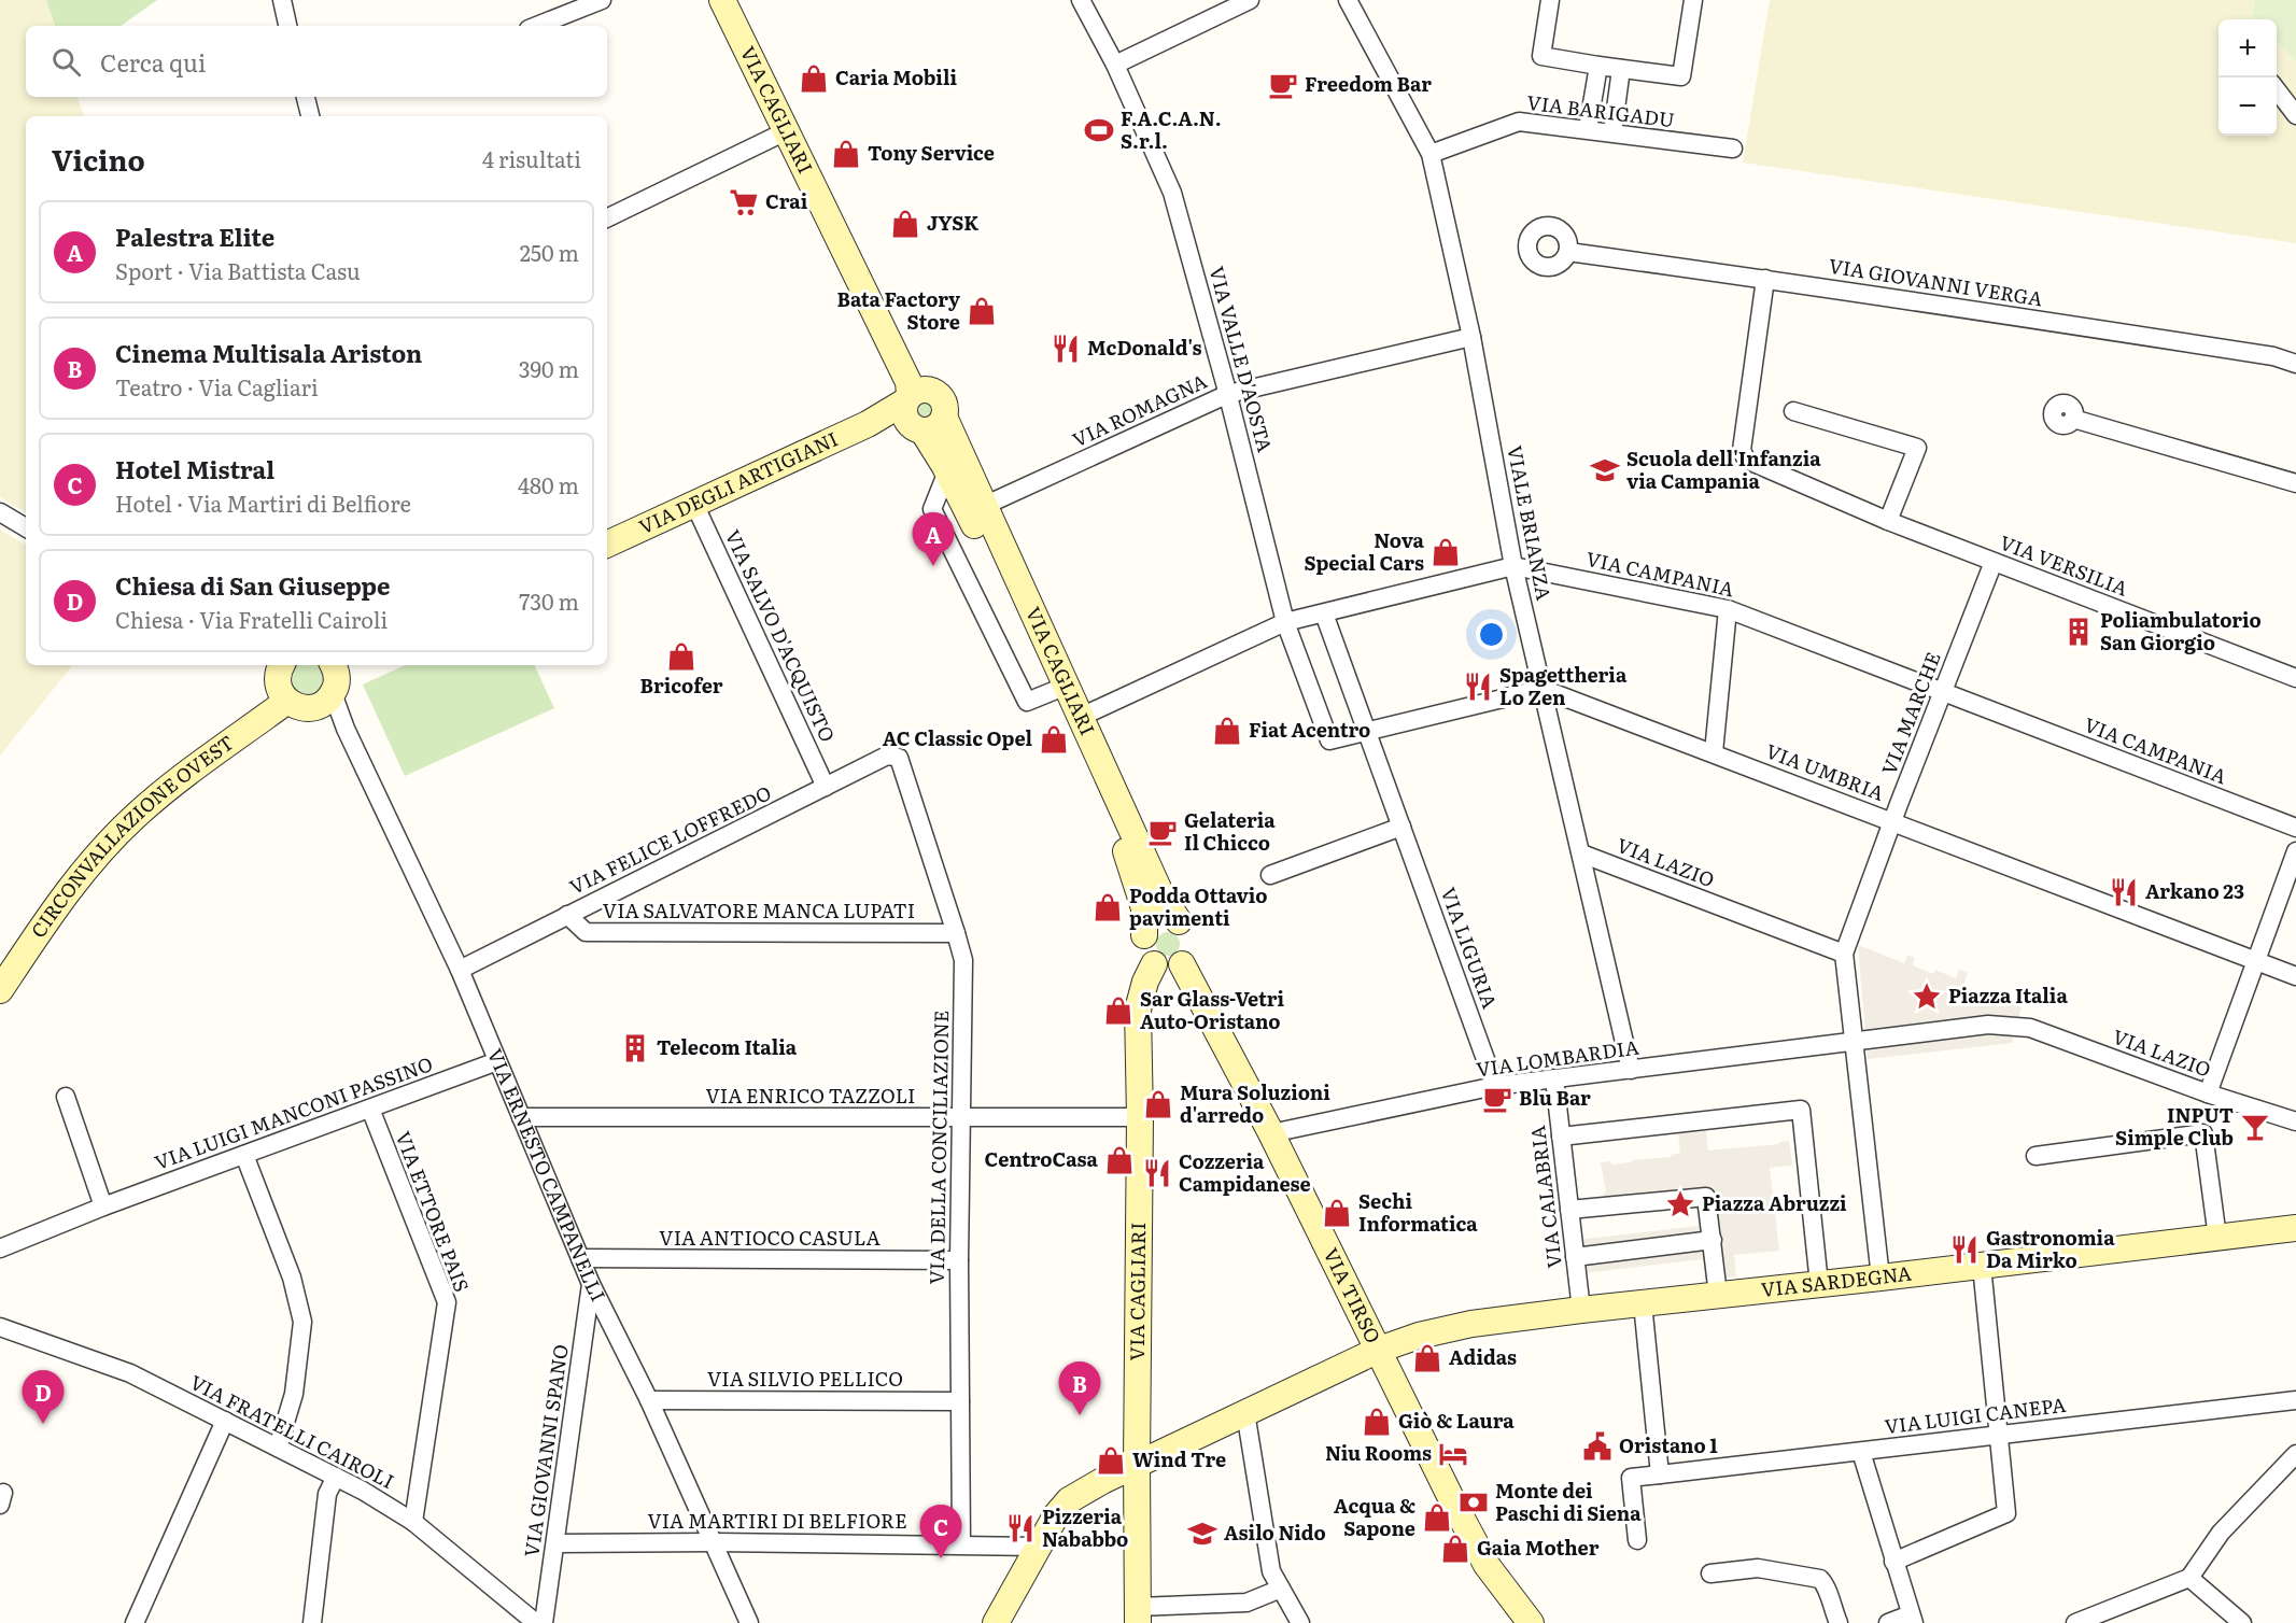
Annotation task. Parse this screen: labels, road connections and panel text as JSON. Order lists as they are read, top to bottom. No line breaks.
{"streets":{"street":["VIA CAGLIARI","VIA BARIGADU","VIA GIOVANNI VERGA","VIA VALLE D'AOSTA","VIA ROMAGNA","VIA DEGLI ARTIGIANI","VIALE BRIANZA","VIA VERSILIA","VIA CAMPANIA","VIA SALVO D'ACQUISTO","VIA MARCHE","VIA UMBRIA","CIRCONVALLAZIONE OVEST","VIA FELICE LOFFREDO","VIA LAZIO","VIA SALVATORE MANCA LUPATI","VIA LIGURIA","VIA LOMBARDIA","VIA ENRICO TAZZOLI","VIA LUIGI MANCONI PASSINO","VIA DELLA CONCILIAZIONE","VIA ERNESTO CAMPANELLI","VIA CALABRIA","VIA ETTORE PAIS","VIA ANTIOCO CASULA","VIA SARDEGNA","VIA TIRSO","VIA SILVIO PELLICO","VIA LUIGI CANEPA","VIA FRATELLI CAIROLI","VIA GIOVANNI SPANO","VIA MARTIRI DI BELFIORE"]},"crossings":[["VIA CAGLIARI","VIA ROMAGNA"],["VIA CAGLIARI","VIA DEGLI ARTIGIANI"],["VIA CAGLIARI","VIA CAMPANIA"],["VIA CAGLIARI","VIA ENRICO TAZZOLI"],["VIA CAGLIARI","VIA SARDEGNA"],["VIA CAGLIARI","VIA TIRSO"],["VIA BARIGADU","VIALE BRIANZA"],["VIA GIOVANNI VERGA","VIA VERSILIA"],["VIA VALLE D'AOSTA","VIA ROMAGNA"],["VIA VALLE D'AOSTA","VIA CAMPANIA"],["VIA VALLE D'AOSTA","VIA LIGURIA"],["VIA ROMAGNA","VIALE BRIANZA"],["VIA DEGLI ARTIGIANI","VIA SALVO D'ACQUISTO"],["VIALE BRIANZA","VIA CAMPANIA"],["VIALE BRIANZA","VIA UMBRIA"],["VIALE BRIANZA","VIA LAZIO"],["VIALE BRIANZA","VIA LOMBARDIA"],["VIA VERSILIA","VIA MARCHE"],["VIA CAMPANIA","VIA MARCHE"],["VIA CAMPANIA","VIA LIGURIA"],["VIA SALVO D'ACQUISTO","VIA FELICE LOFFREDO"],["VIA MARCHE","VIA UMBRIA"],["VIA MARCHE","VIA LAZIO"],["CIRCONVALLAZIONE OVEST","VIA ERNESTO CAMPANELLI"],["VIA FELICE LOFFREDO","VIA SALVATORE MANCA LUPATI"],["VIA FELICE LOFFREDO","VIA DELLA CONCILIAZIONE"],["VIA FELICE LOFFREDO","VIA ERNESTO CAMPANELLI"],["VIA LAZIO","VIA LOMBARDIA"],["VIA SALVATORE MANCA LUPATI","VIA DELLA CONCILIAZIONE"],["VIA LIGURIA","VIA LOMBARDIA"],["VIA LOMBARDIA","VIA CALABRIA"],["VIA LOMBARDIA","VIA TIRSO"],["VIA ENRICO TAZZOLI","VIA DELLA CONCILIAZIONE"],["VIA ENRICO TAZZOLI","VIA ERNESTO CAMPANELLI"],["VIA LUIGI MANCONI PASSINO","VIA ERNESTO CAMPANELLI"],["VIA LUIGI MANCONI PASSINO","VIA ETTORE PAIS"],["VIA DELLA CONCILIAZIONE","VIA ANTIOCO CASULA"],["VIA DELLA CONCILIAZIONE","VIA SILVIO PELLICO"],["VIA DELLA CONCILIAZIONE","VIA MARTIRI DI BELFIORE"],["VIA ERNESTO CAMPANELLI","VIA ANTIOCO CASULA"],["VIA ERNESTO CAMPANELLI","VIA SILVIO PELLICO"],["VIA ERNESTO CAMPANELLI","VIA GIOVANNI SPANO"],["VIA ERNESTO CAMPANELLI","VIA MARTIRI DI BELFIORE"],["VIA CALABRIA","VIA SARDEGNA"],["VIA ETTORE PAIS","VIA FRATELLI CAIROLI"],["VIA SARDEGNA","VIA TIRSO"],["VIA SARDEGNA","VIA MARTIRI DI BELFIORE"],["VIA GIOVANNI SPANO","VIA MARTIRI DI BELFIORE"]],"places":{"shop":["Caria Mobili","Tony Service","JYSK","Bata Factory Store","Nova Special Cars","Bricofer","Fiat Acentro","AC Classic Opel","Podda Ottavio pavimenti","Sar Glass-Vetri Auto-Oristano","Mura Soluzioni d'arredo","CentroCasa","Sechi Informatica","Adidas","Giò & Laura","Wind Tre","Acqua & Sapone","Gaia Mother"],"cafe":["Freedom Bar","Gelateria Il Chicco","Blu Bar"],"sports":["F.A.C.A.N. S.r.l."],"supermarket":["Crai"],"restaurant":["McDonald's","Spagettheria Lo Zen","Arkano 23","Cozzeria Campidanese","Gastronomia Da Mirko","Pizzeria Nababbo"],"school or university":["Scuola dell'Infanzia via Campania","Asilo Nido"],"building":["Poliambulatorio San Giorgio","Telecom Italia"],"place":["Piazza Italia","Piazza Abruzzi"],"bar":["INPUT Simple Club"],"public building":["Oristano 1"],"hotel":["Niu Rooms"],"bank":["Monte dei Paschi di Siena"]},"page":{"map_buttons":["+","−"],"search":"Cerca qui","heading":["Vicino","4 risultati"],"list":[{"mark":"A","name":"Palestra Elite","note":"Sport · Via Battista Casu","value":"250 m"},{"mark":"B","name":"Cinema Multisala Ariston","note":"Teatro · Via Cagliari","value":"390 m"},{"mark":"C","name":"Hotel Mistral","note":"Hotel · Via Martiri di Belfiore","value":"480 m"},{"mark":"D","name":"Chiesa di San Giuseppe","note":"Chiesa · Via Fratelli Cairoli","value":"730 m"}],"pins":["A","B","D","C"]}}
